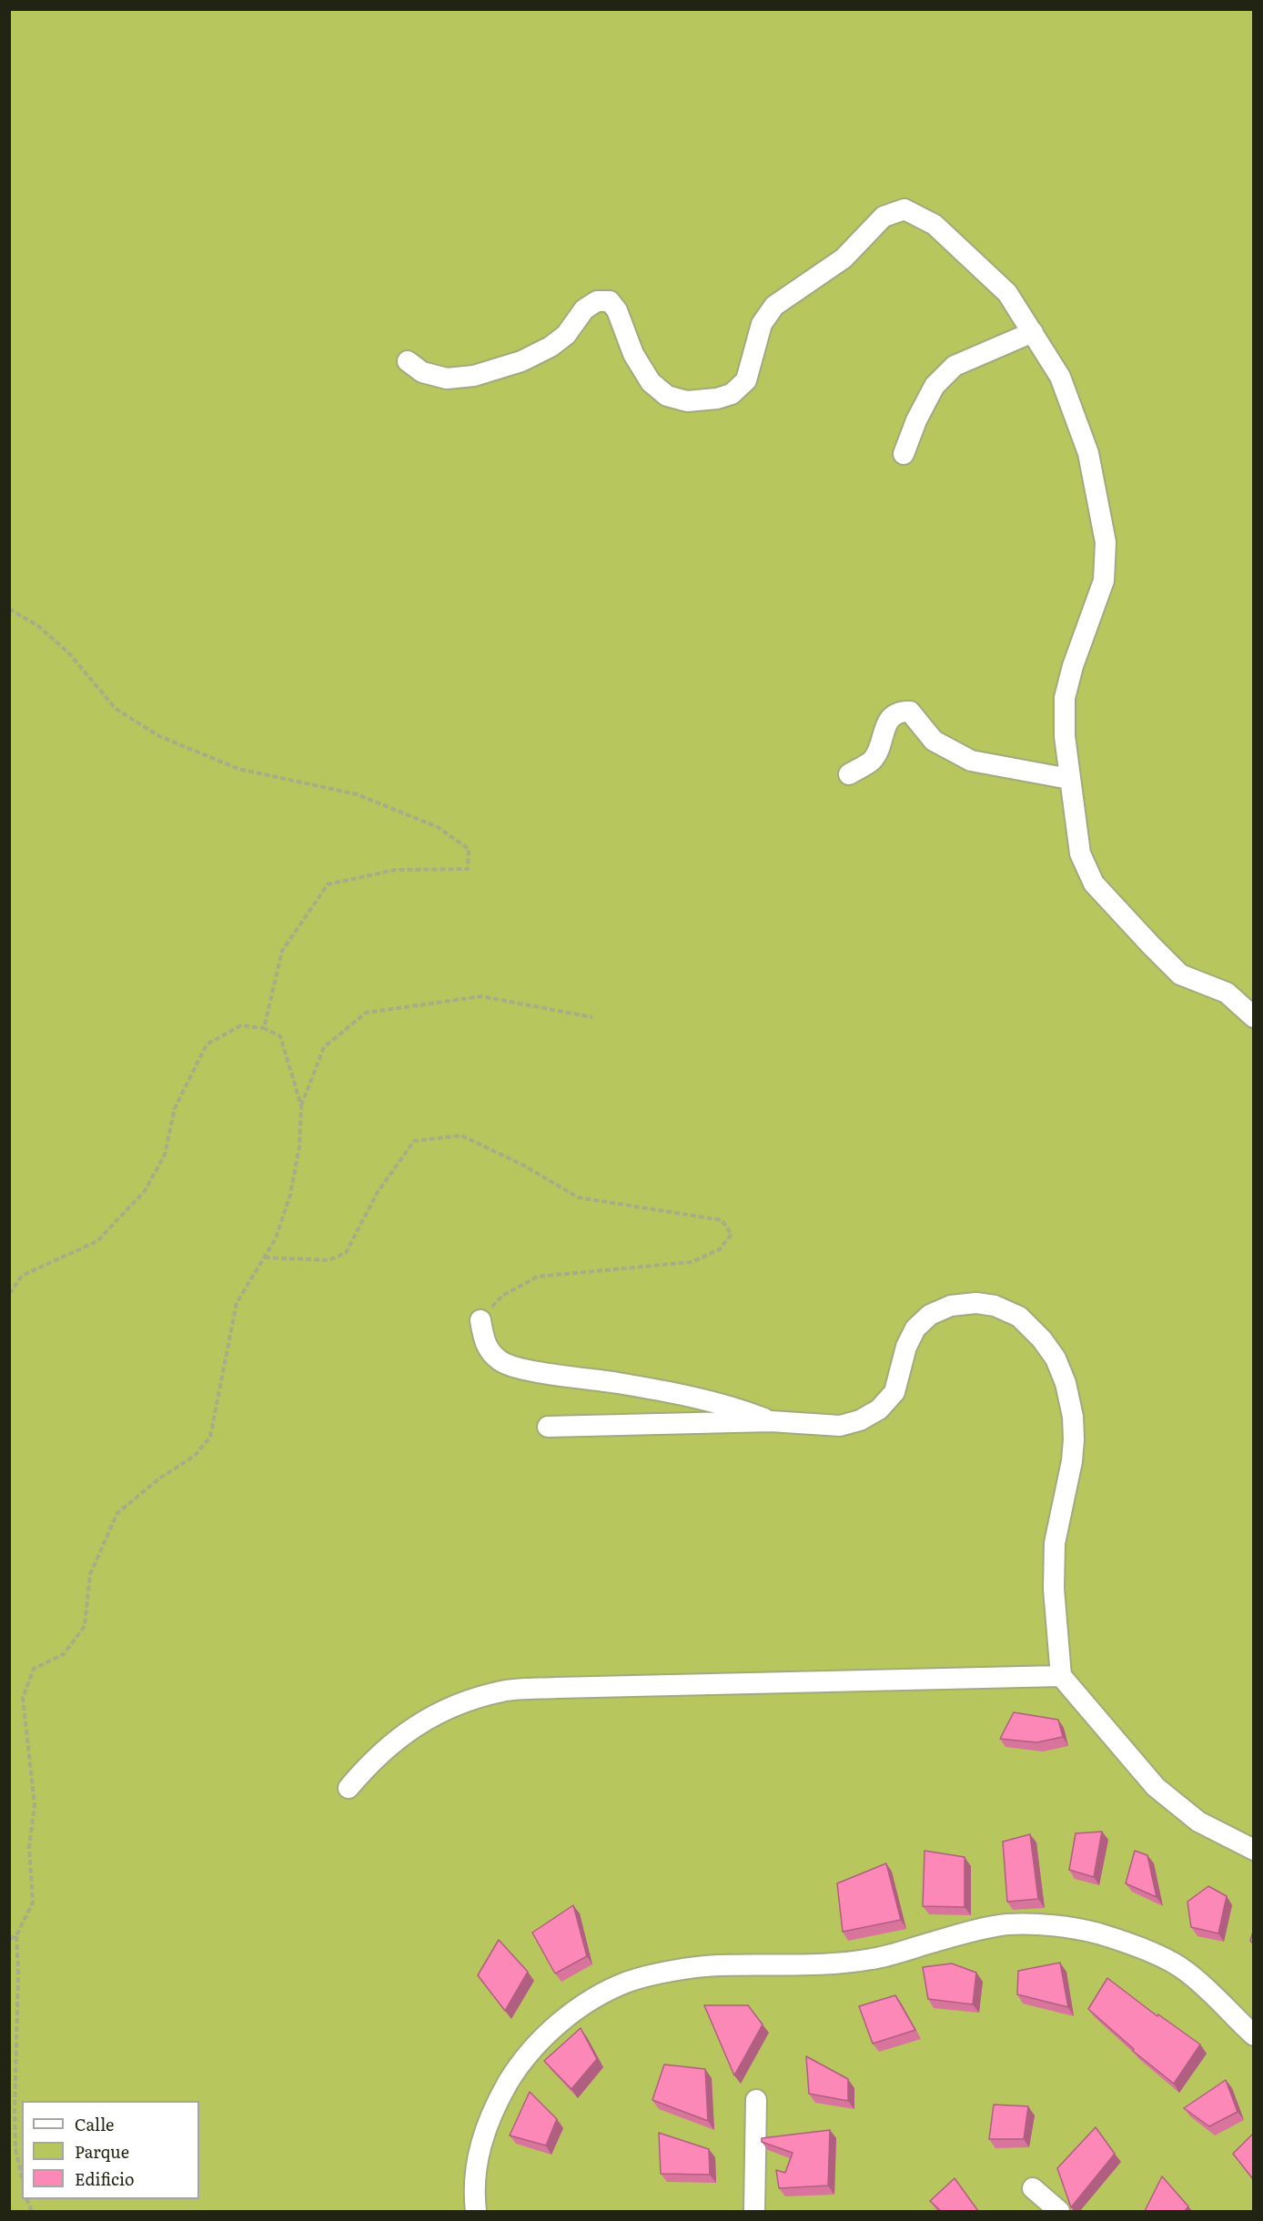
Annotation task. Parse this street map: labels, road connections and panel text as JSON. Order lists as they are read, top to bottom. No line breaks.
{"legend":["Calle","Parque","Edificio"]}
